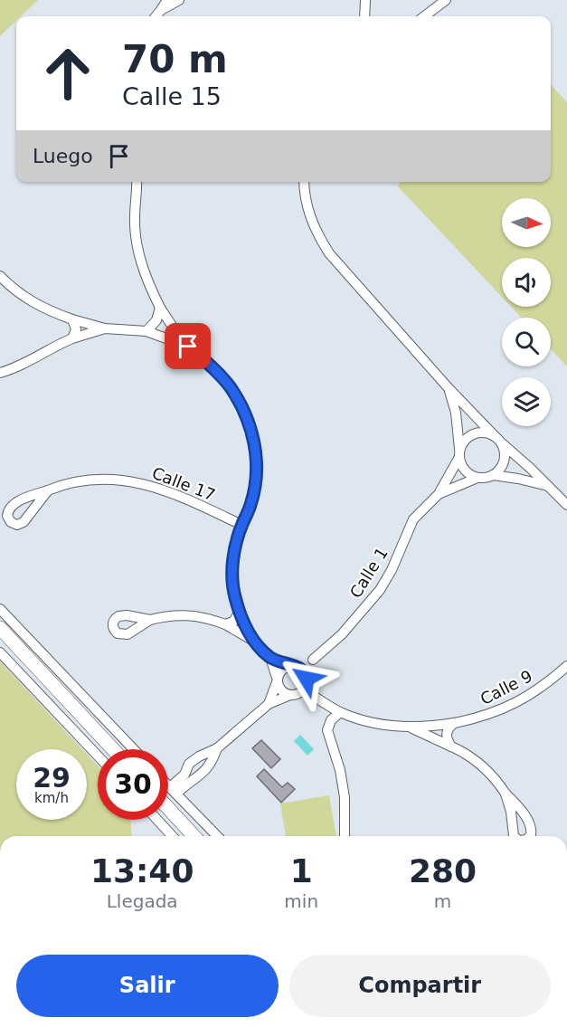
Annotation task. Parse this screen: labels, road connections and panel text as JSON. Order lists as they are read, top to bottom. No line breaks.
{"streets":{"street":["Calle 17","Calle 1","Calle 9"]},"north":"right","page":{"turn":["70 m","Calle 15"],"then":"Luego","speed":"29 km/h","limit":"30","eta":["13:40","Llegada","1","min","280","m"],"buttons":["Salir","Compartir"]}}
